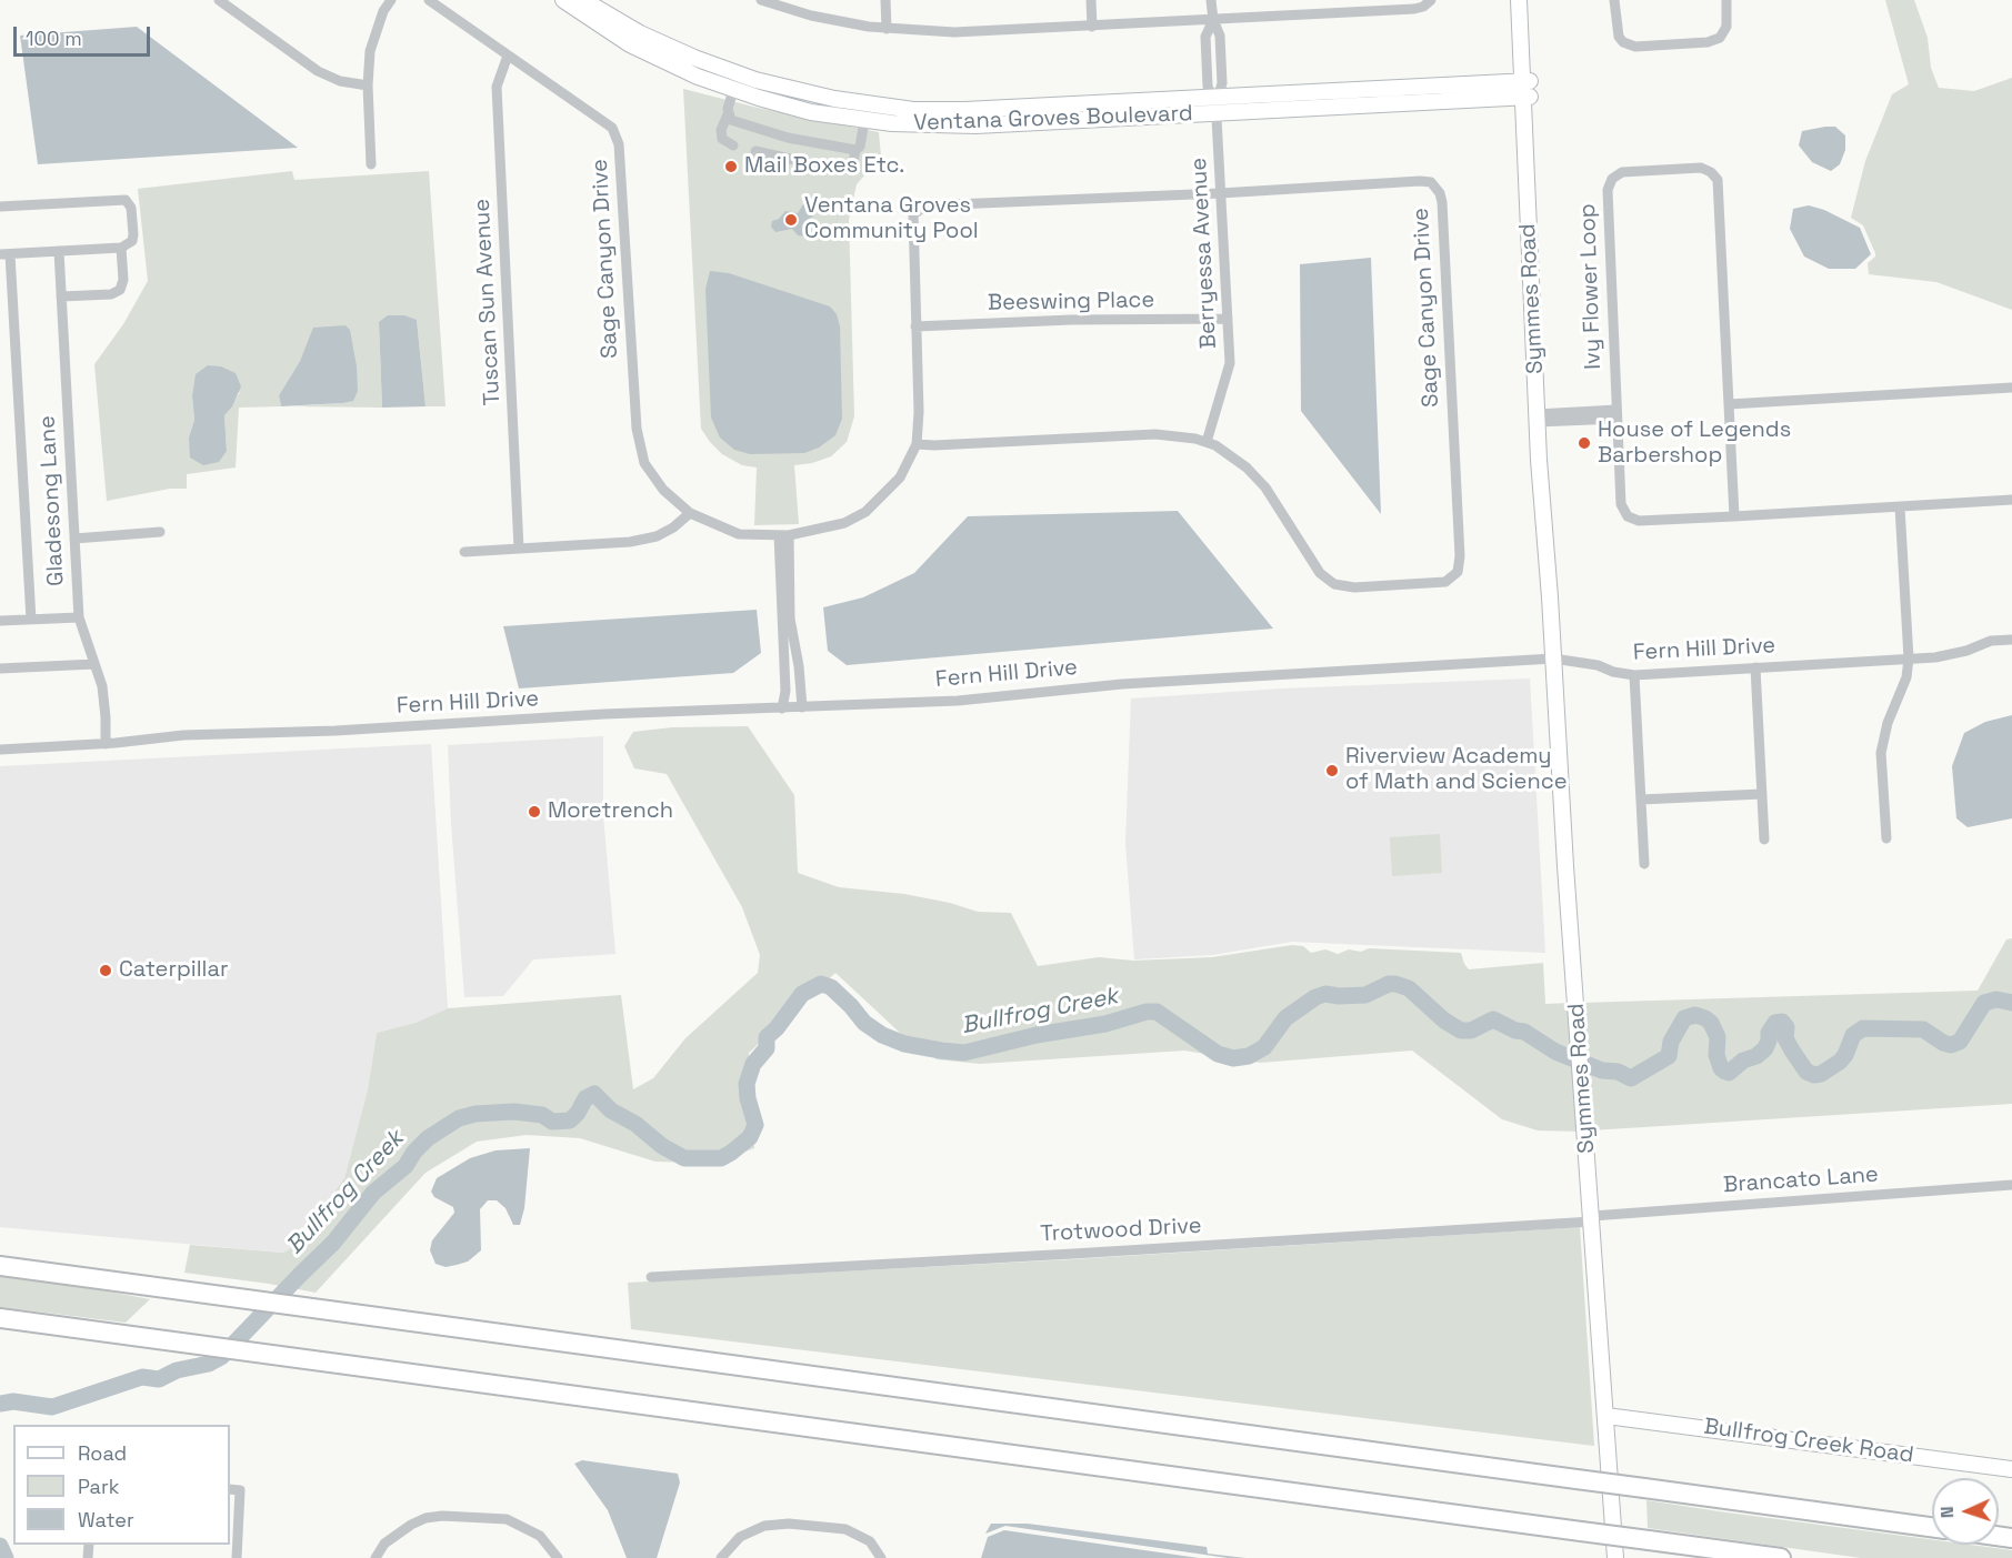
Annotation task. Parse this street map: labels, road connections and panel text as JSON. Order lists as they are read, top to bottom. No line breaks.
{"streets":{"street":["Ventana Groves Boulevard","Berryessa Avenue","Sage Canyon Drive","Ivy Flower Loop","Symmes Road","Tuscan Sun Avenue","Beeswing Place","Gladesong Lane","Fern Hill Drive","Brancato Lane","Trotwood Drive","Bullfrog Creek Road"]},"crossings":[["Ventana Groves Boulevard","Berryessa Avenue"],["Ventana Groves Boulevard","Symmes Road"],["Berryessa Avenue","Sage Canyon Drive"],["Berryessa Avenue","Beeswing Place"],["Sage Canyon Drive","Tuscan Sun Avenue"],["Sage Canyon Drive","Beeswing Place"],["Symmes Road","Fern Hill Drive"],["Symmes Road","Brancato Lane"],["Symmes Road","Trotwood Drive"],["Symmes Road","Bullfrog Creek Road"],["Gladesong Lane","Fern Hill Drive"],["Brancato Lane","Trotwood Drive"]],"water":["Bullfrog Creek"],"places":["Mail Boxes Etc.","Ventana Groves Community Pool","House of Legends Barbershop","Riverview Academy of Math and Science","Moretrench","Caterpillar"],"legend":["Road","Park","Water"],"scale_bar":"100 m","north":"left"}
